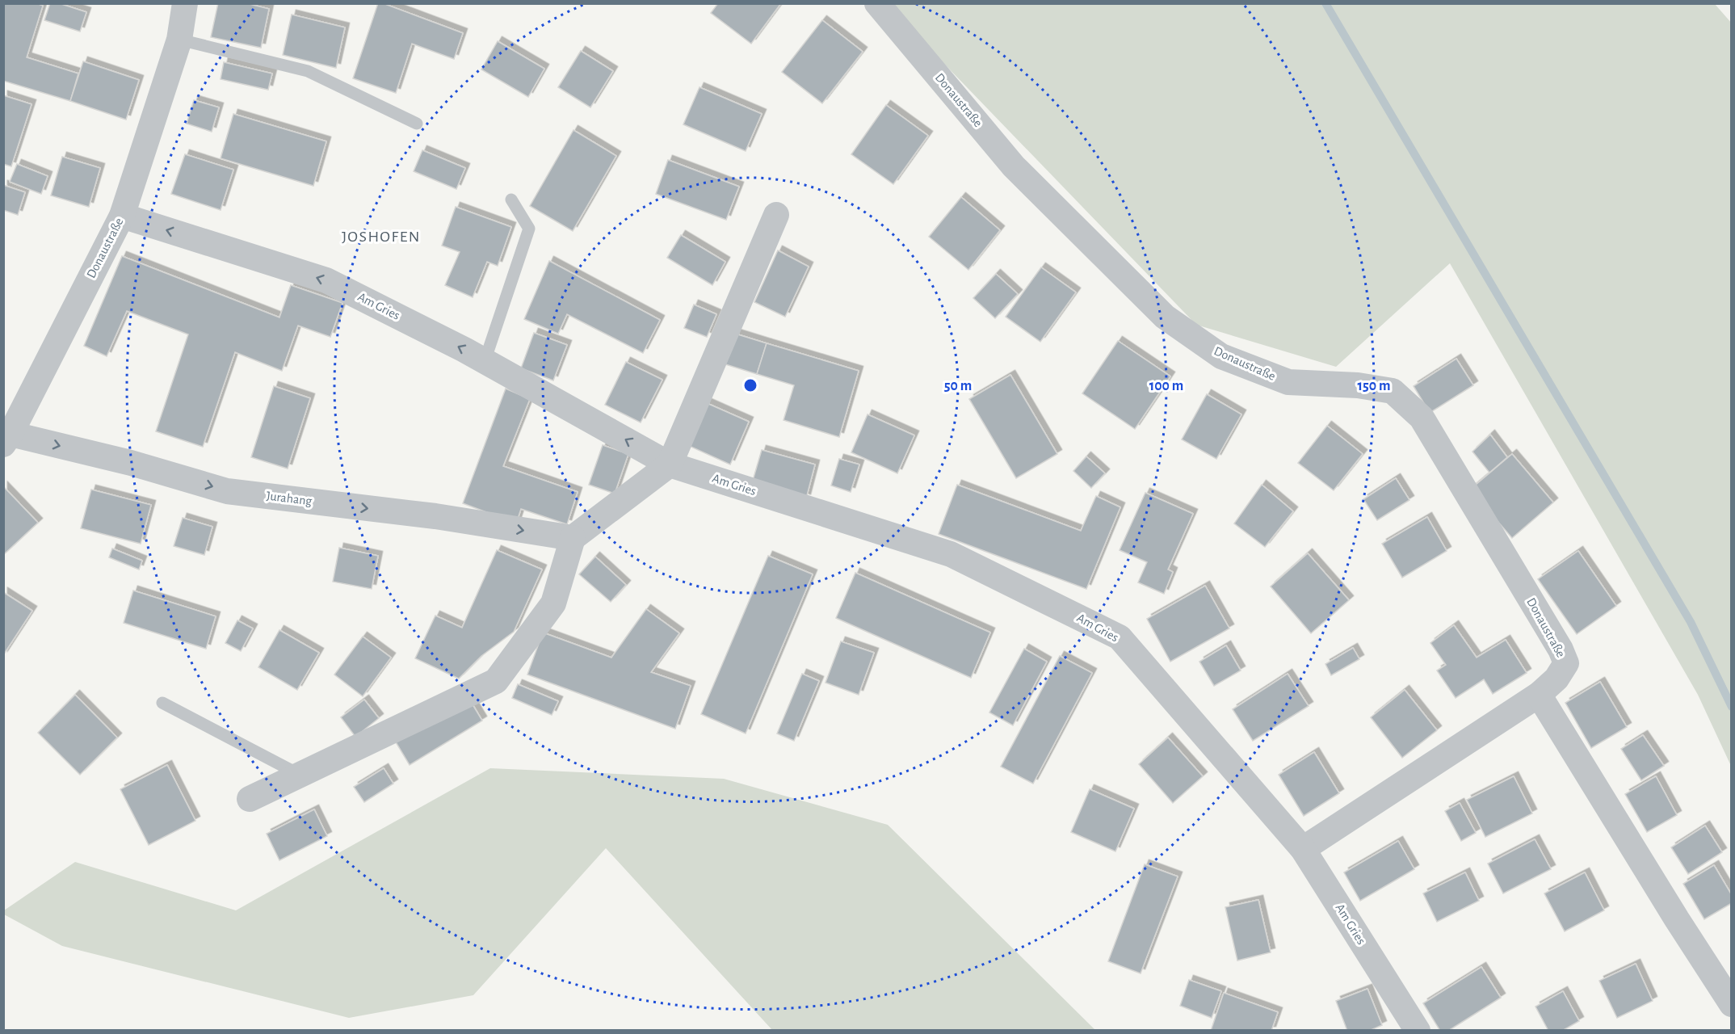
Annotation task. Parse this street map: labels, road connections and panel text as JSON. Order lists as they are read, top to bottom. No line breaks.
{"streets":{"street":["Donaustraße","Am Gries","Jurahang"]},"crossings":[["Donaustraße","Am Gries"],["Donaustraße","Jurahang"]],"one_way":["Am Gries","Jurahang"],"districts":["JOSHOFEN"],"rings":["50 m","100 m","150 m"]}
